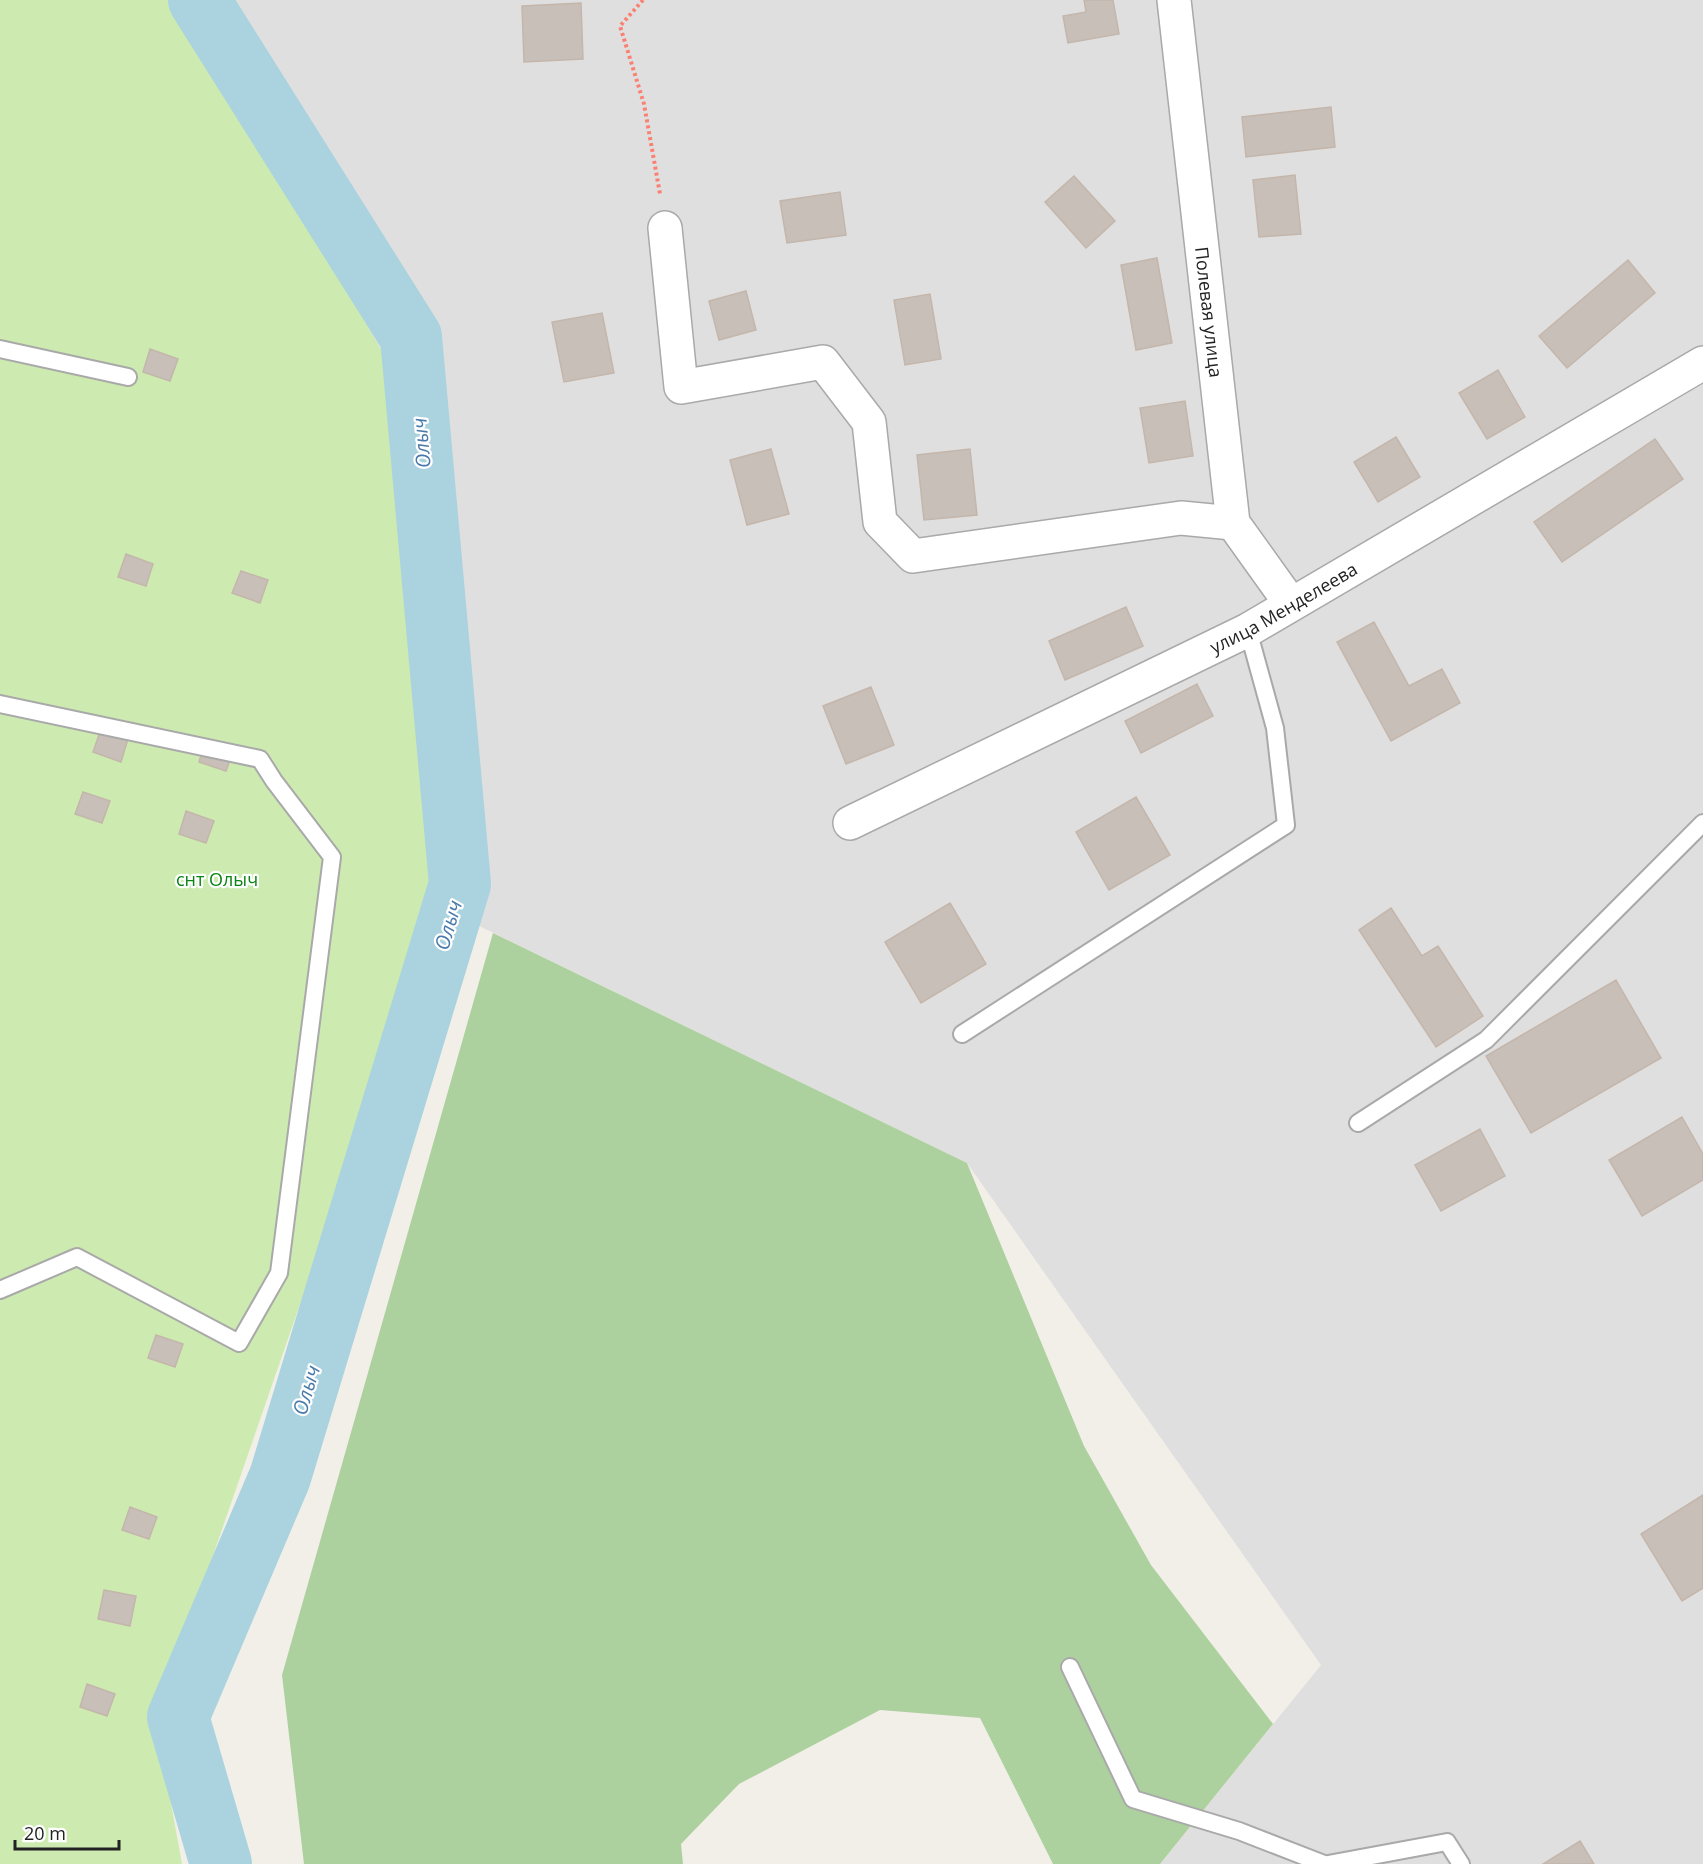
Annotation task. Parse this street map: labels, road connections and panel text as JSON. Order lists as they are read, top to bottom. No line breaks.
{"streets":{"street":["Полевая улица","улица Менделеева"]},"crossings":[["Полевая улица","улица Менделеева"]],"water":["Олыч"],"parks":["снт Олыч"],"scale_bar":"20 m"}
